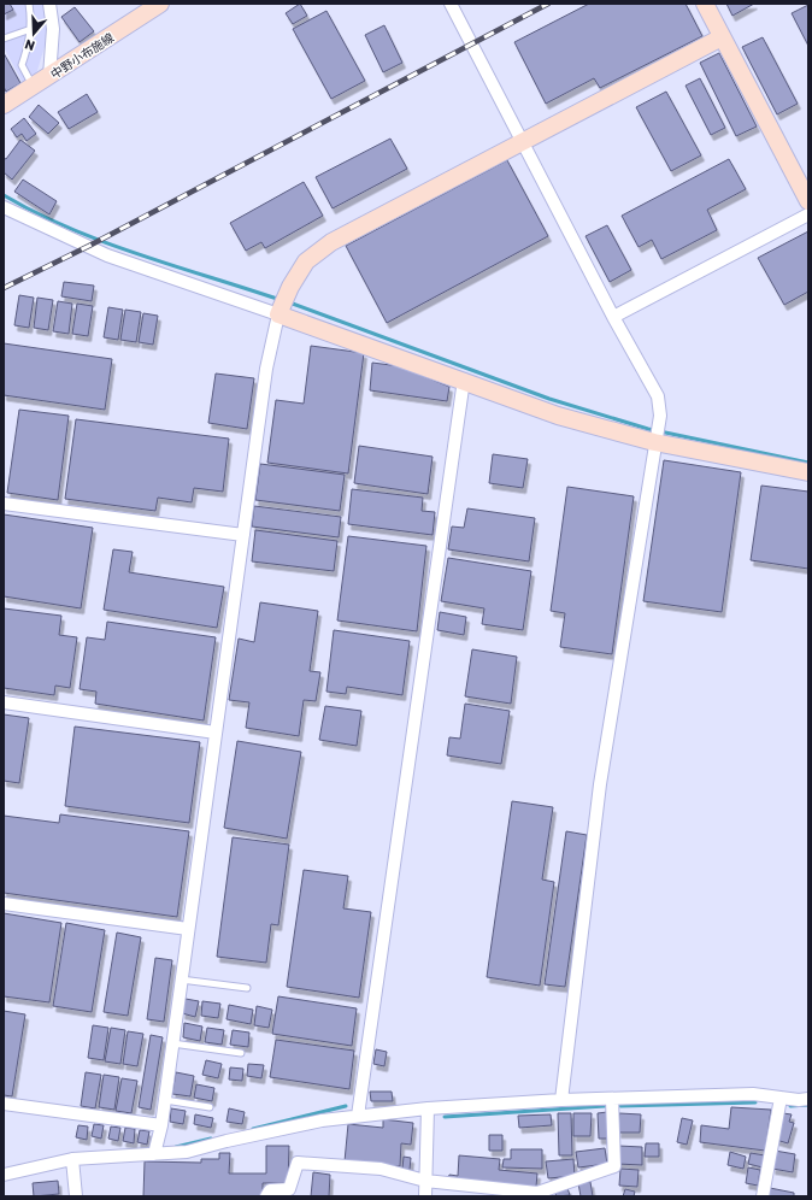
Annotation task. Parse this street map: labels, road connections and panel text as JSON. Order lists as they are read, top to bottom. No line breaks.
{"streets":{"street":["中野小布施線"]},"north":"bottom"}
